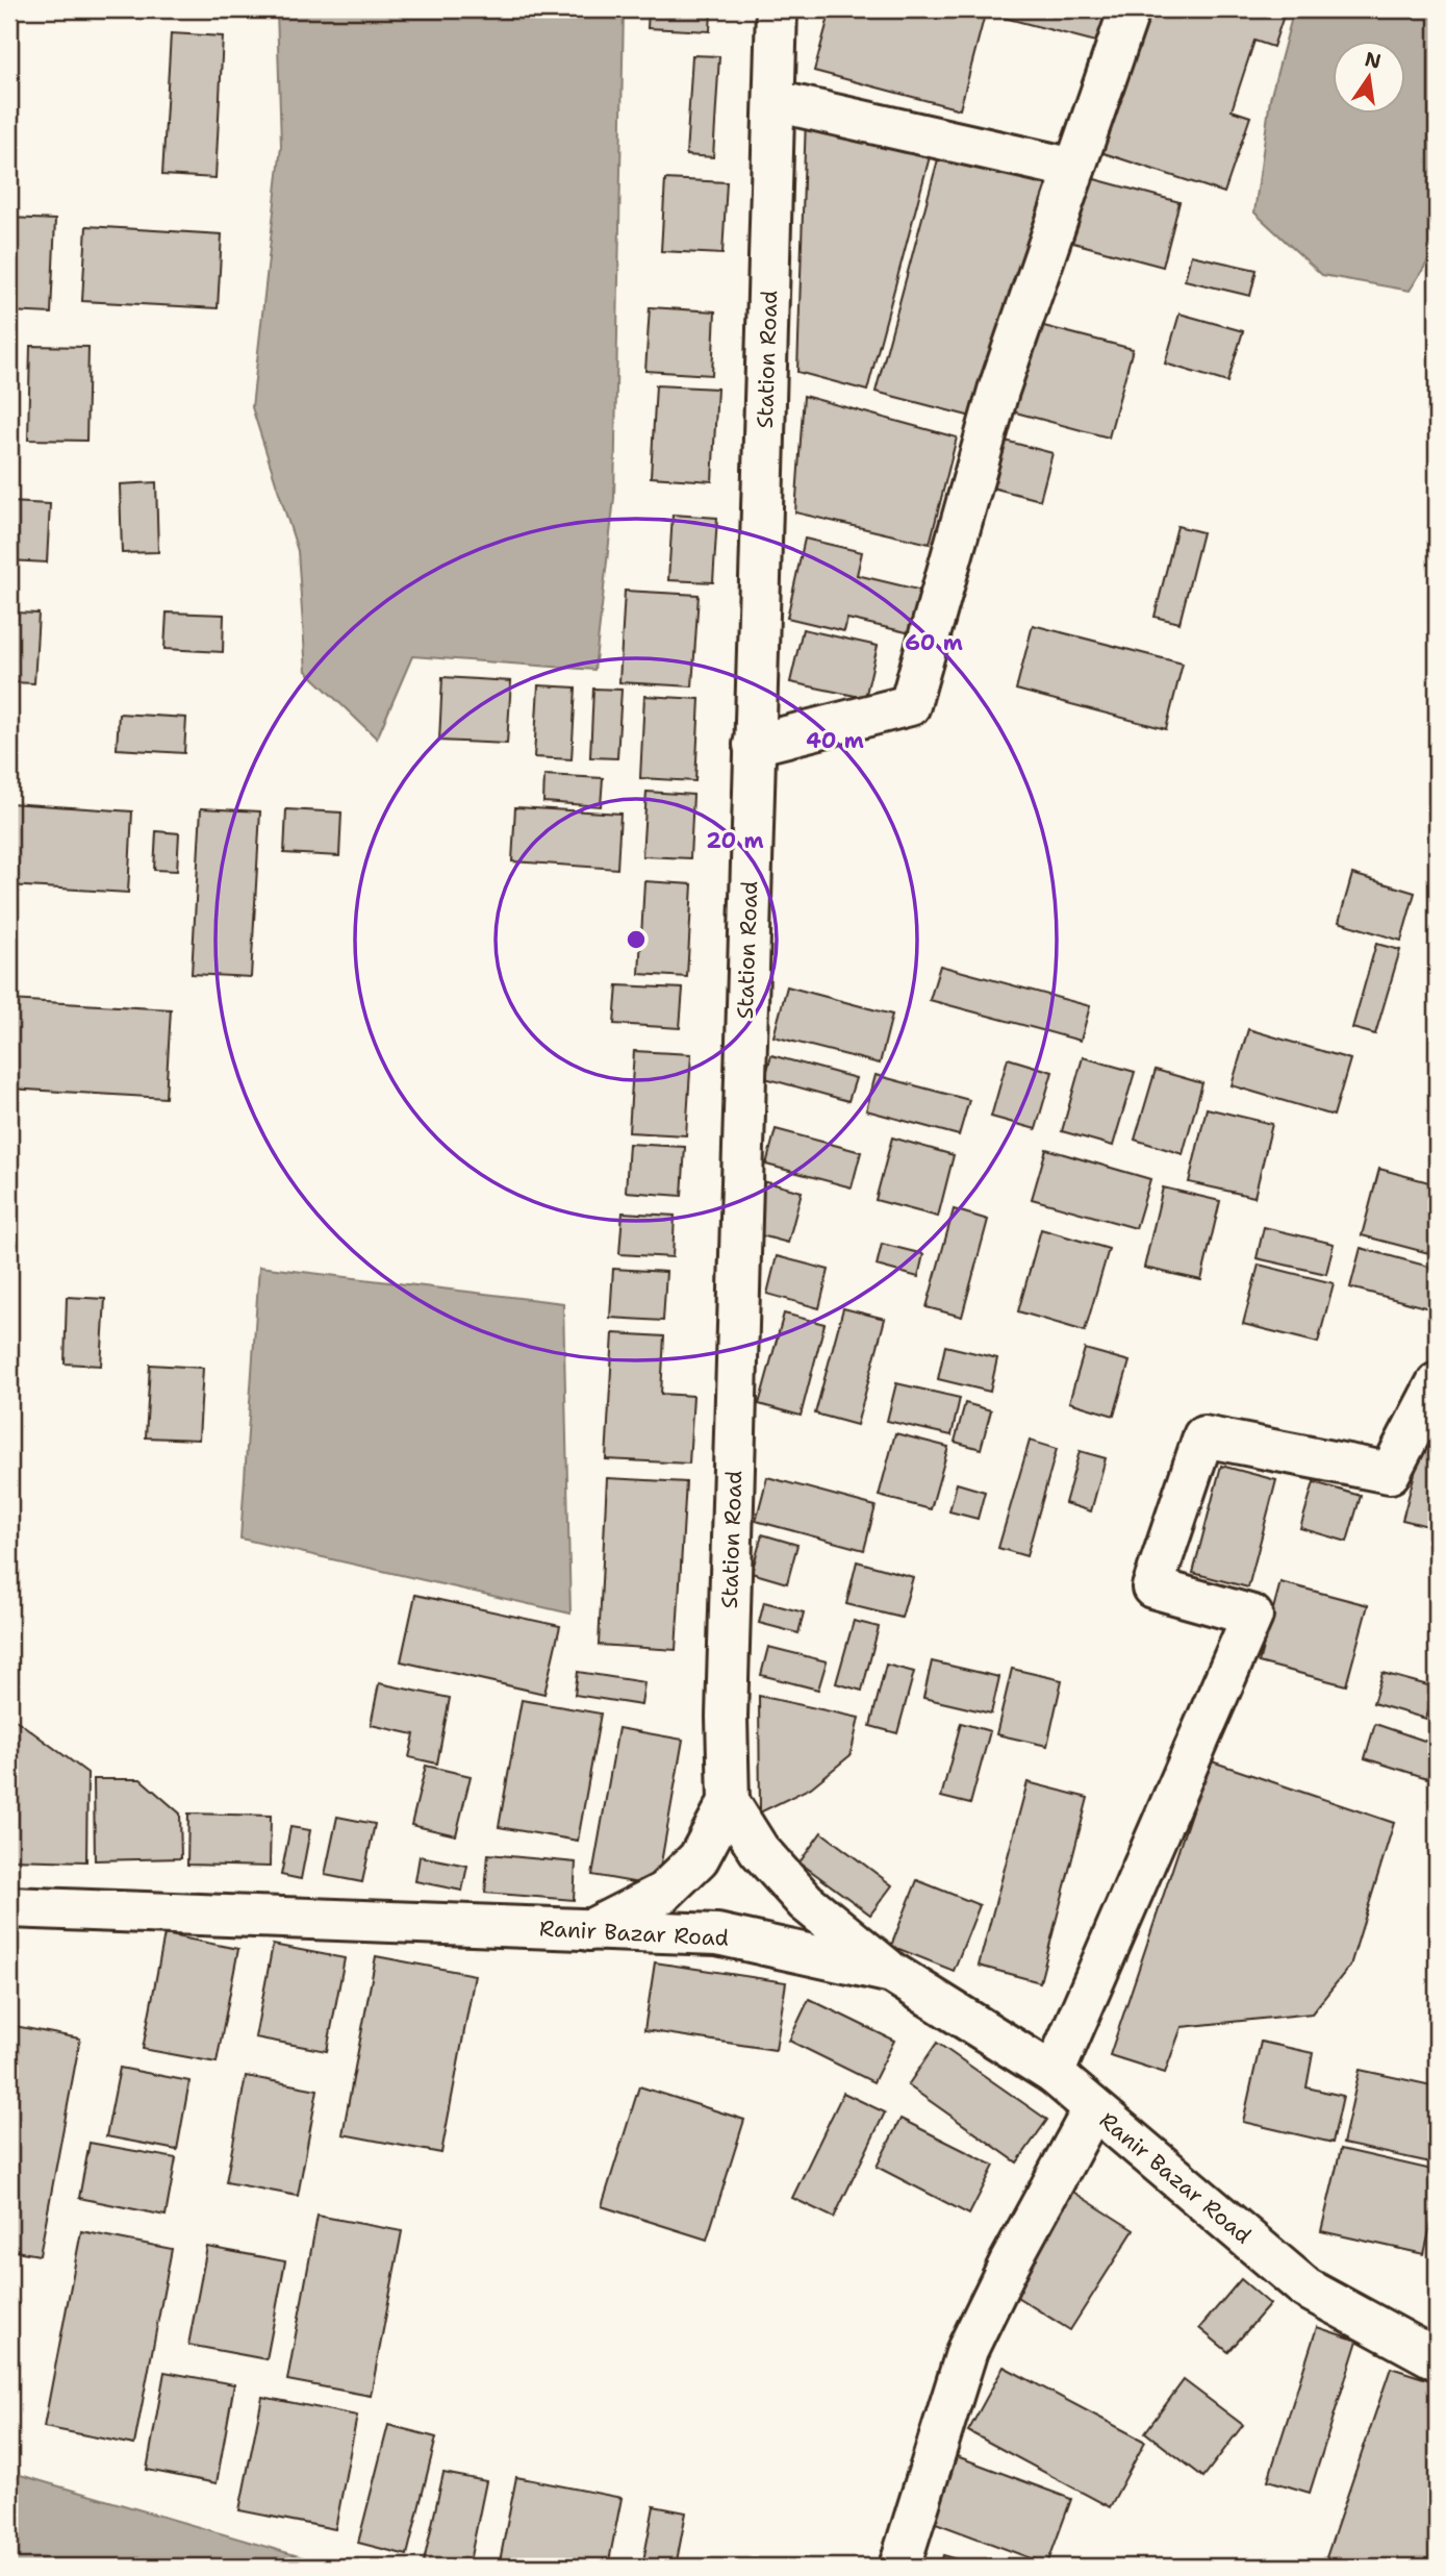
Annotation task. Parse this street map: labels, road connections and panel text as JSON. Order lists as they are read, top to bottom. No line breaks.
{"streets":{"street":["Station Road","Ranir Bazar Road"]},"crossings":[["Station Road","Ranir Bazar Road"]],"north":"top","rings":["60 m","40 m","20 m"]}
